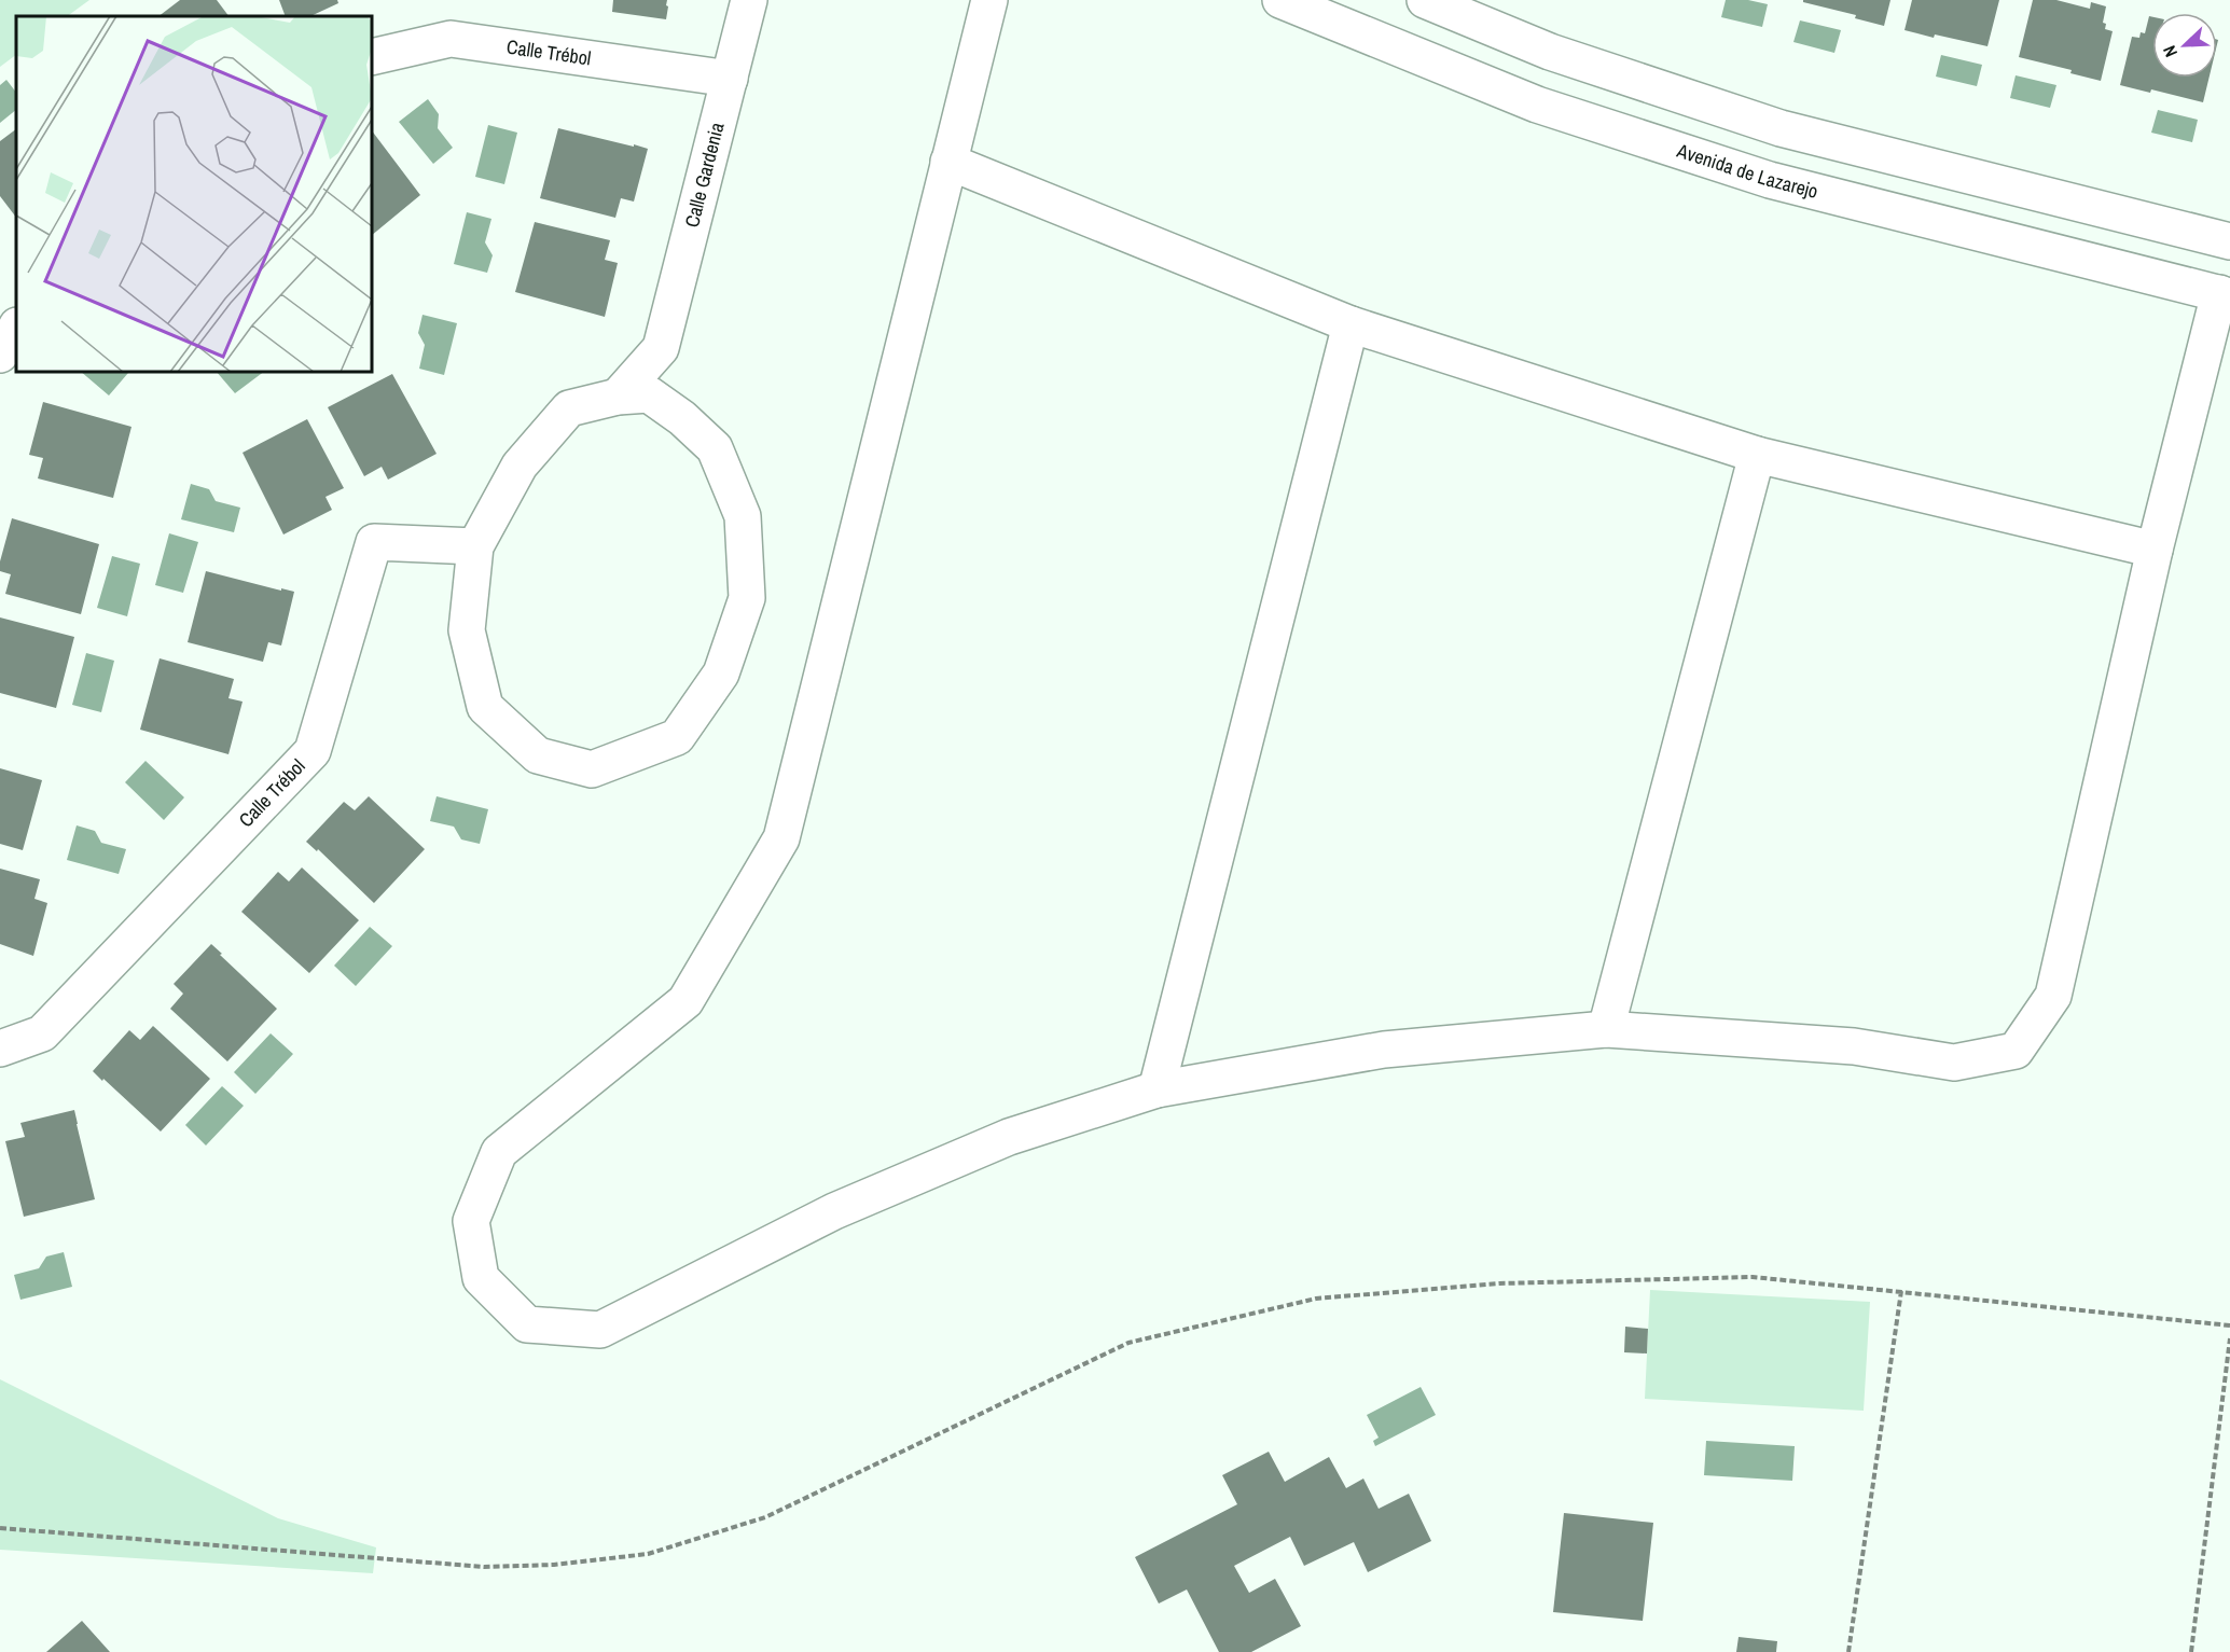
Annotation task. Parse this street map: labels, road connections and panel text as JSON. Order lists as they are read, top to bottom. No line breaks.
{"streets":{"street":["Calle Trébol","Avenida de Lazarejo","Calle Gardenia"]},"crossings":[["Calle Trébol","Calle Gardenia"]],"north":"bottom left"}
